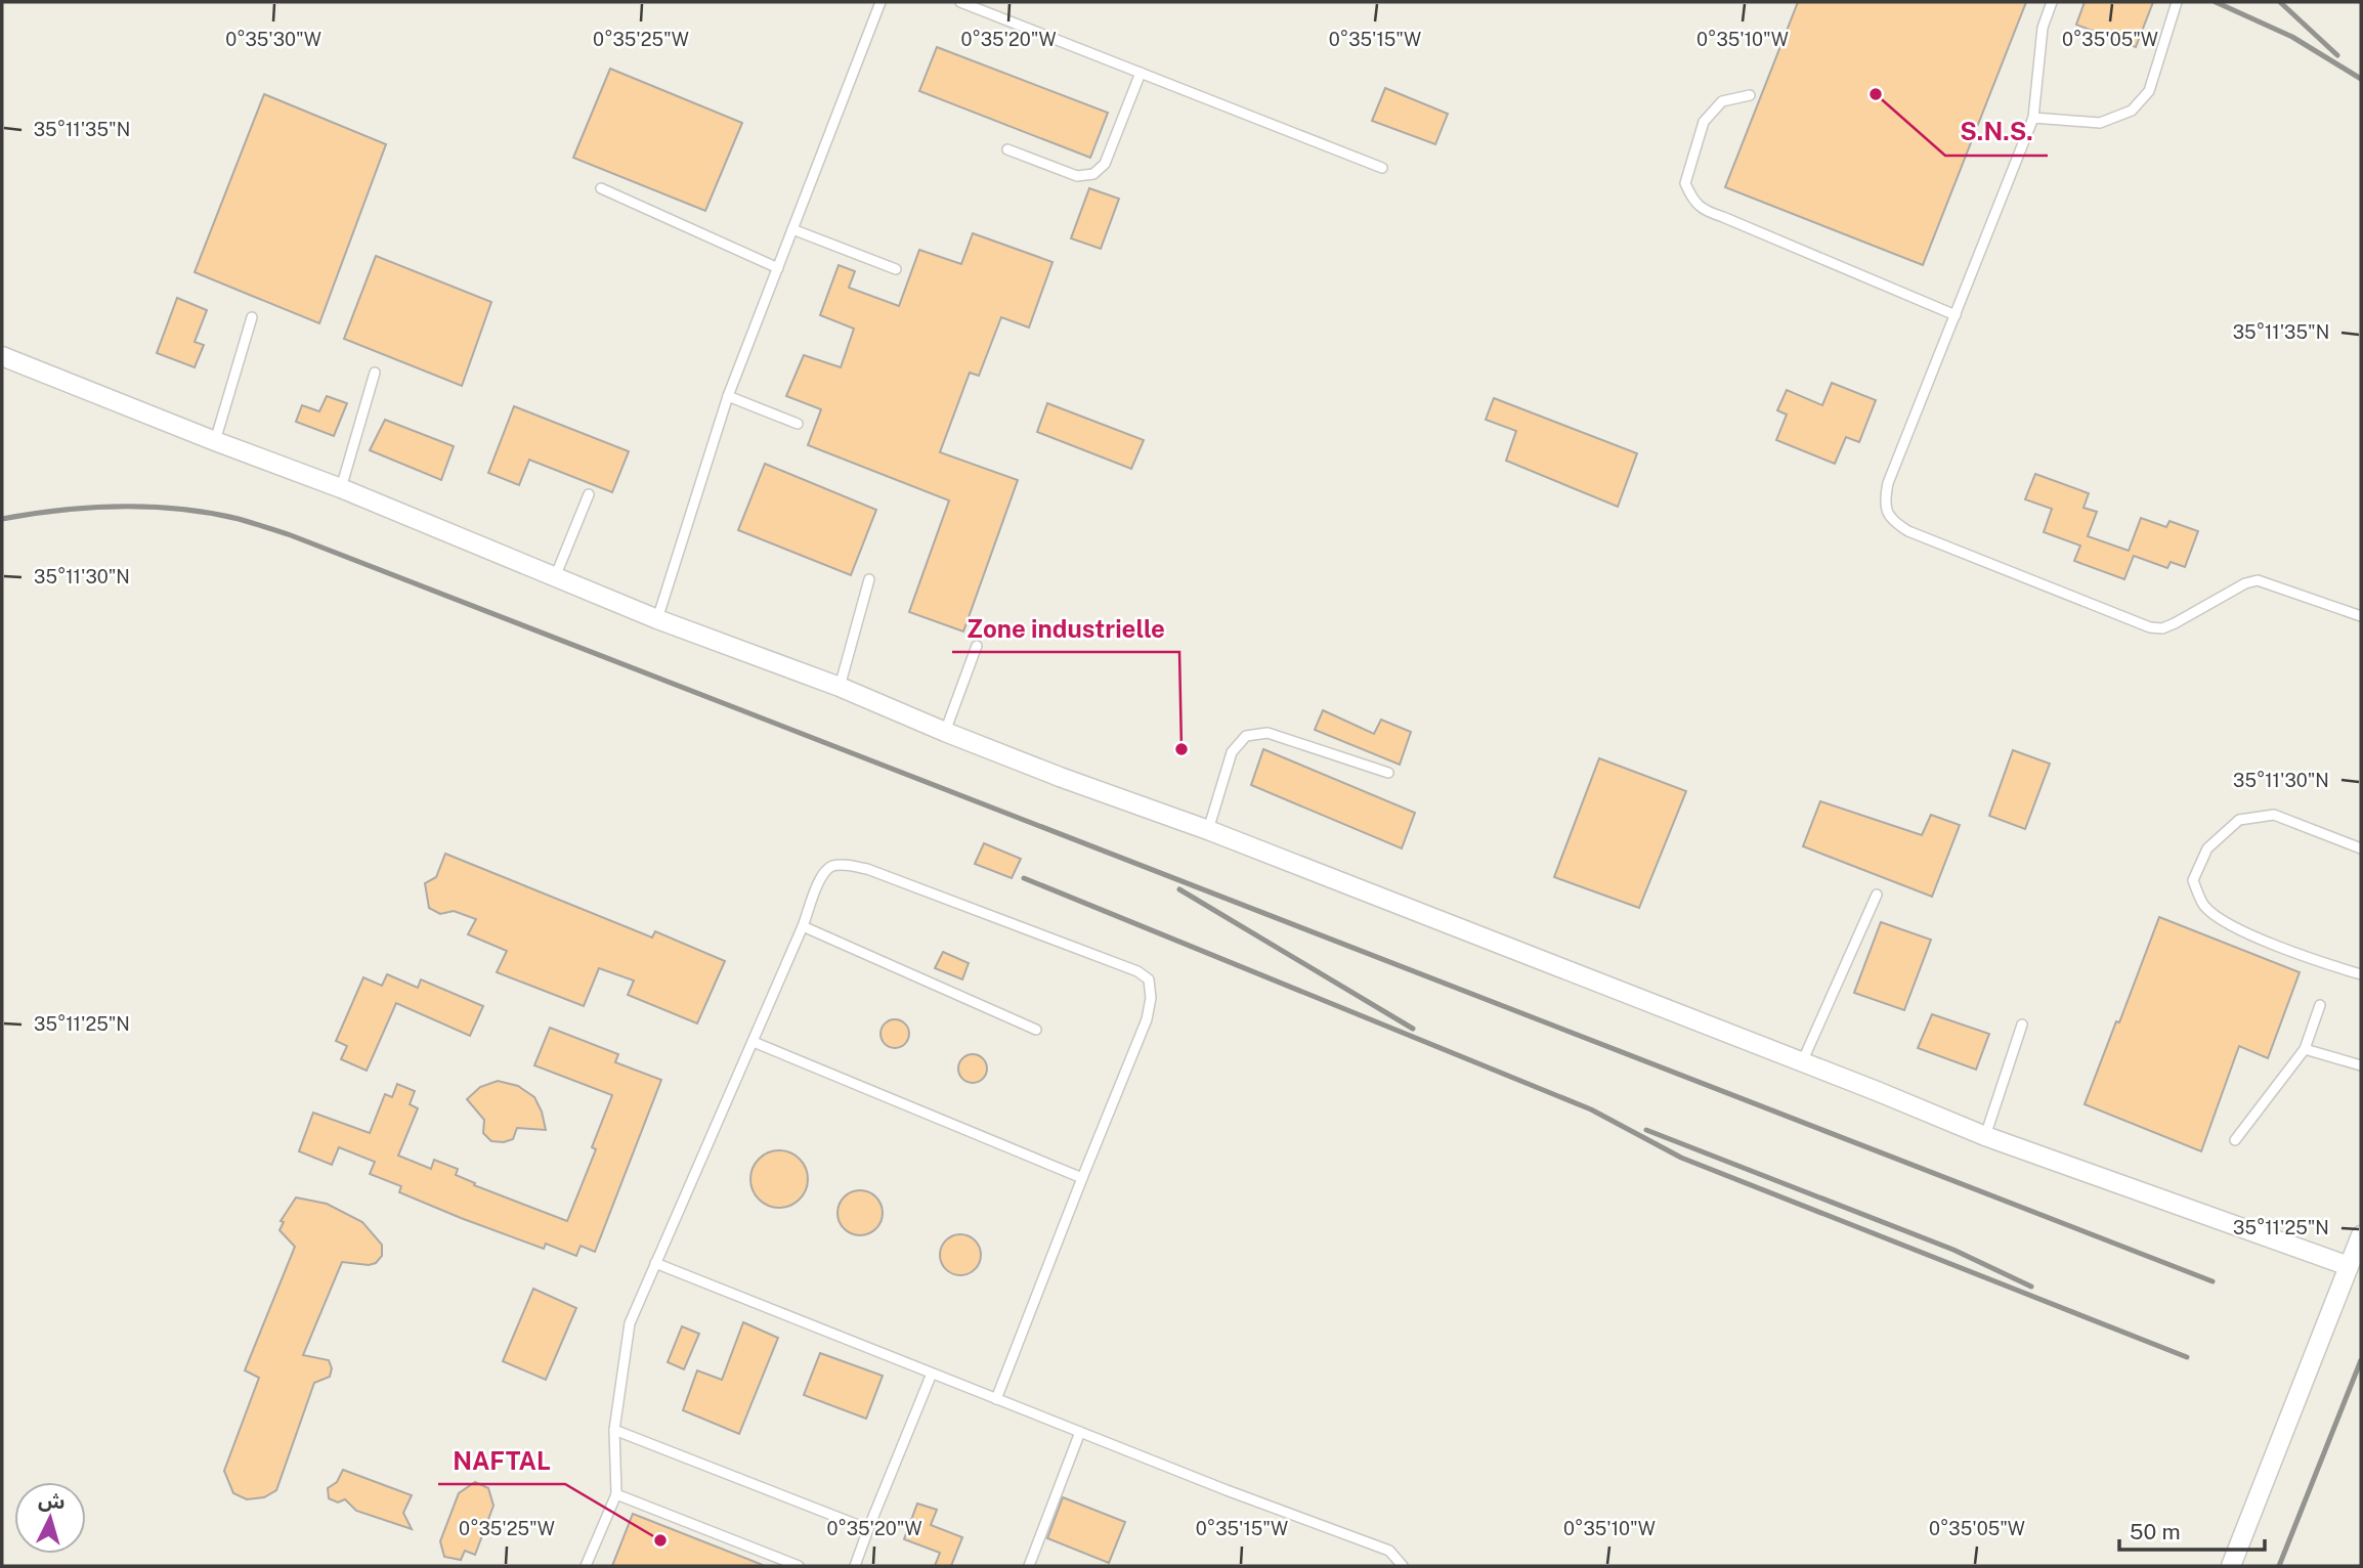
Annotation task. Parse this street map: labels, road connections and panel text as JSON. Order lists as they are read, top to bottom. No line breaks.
{"places":["S.N.S.","Zone industrielle","NAFTAL"],"scale_bar":"50 m","north":"top","coordinates":["0°35'30\"W","0°35'25\"W","0°35'20\"W","0°35'15\"W","0°35'10\"W","0°35'05\"W","35°11'35\"N","35°11'30\"N","35°11'25\"N"]}
